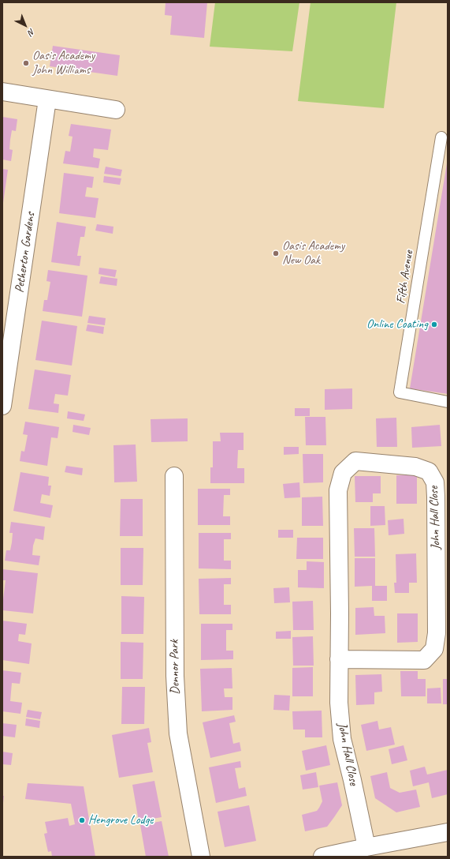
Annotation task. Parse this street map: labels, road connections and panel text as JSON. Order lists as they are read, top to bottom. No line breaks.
{"streets":{"street":["Petherton Gardens","John Hall Close","Dennor Park"],"lane":["Fifth Avenue"]},"places":["Oasis Academy John Williams","Oasis Academy New Oak","Online Coating","Hengrove Lodge"],"north":"bottom right"}
